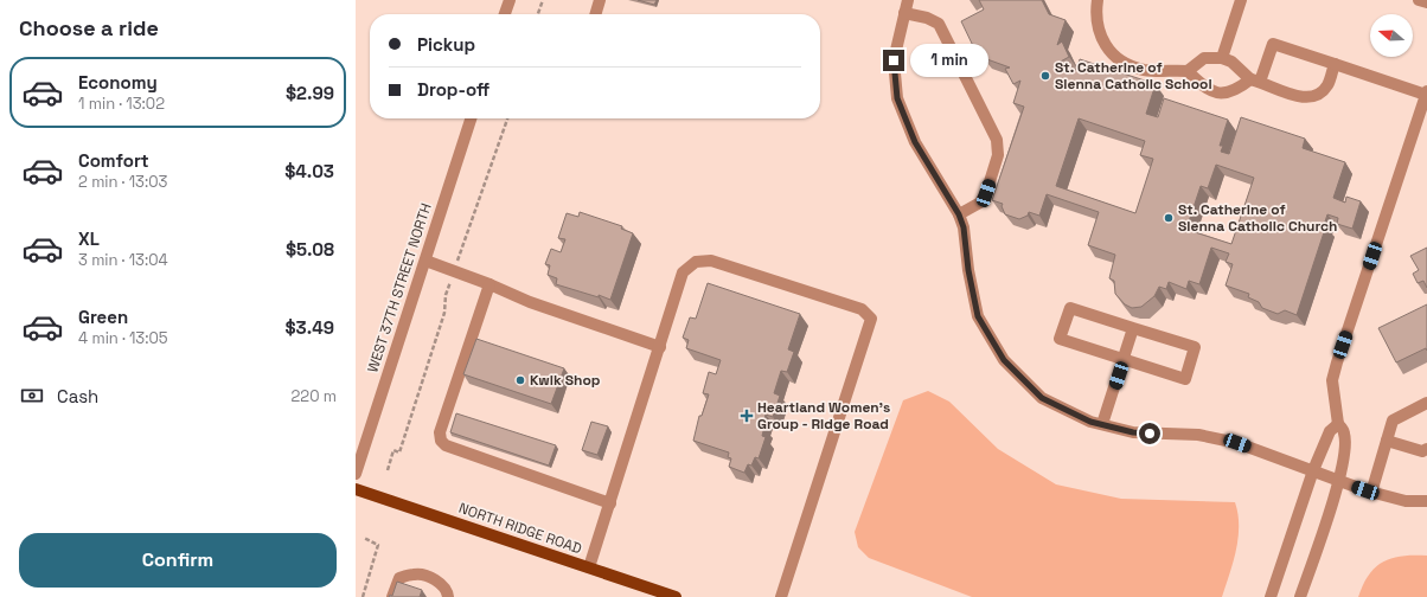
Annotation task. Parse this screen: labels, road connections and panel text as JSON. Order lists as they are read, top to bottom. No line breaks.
{"streets":{"main road":["NORTH RIDGE ROAD"],"street":["WEST 37TH STREET NORTH"]},"places":{"other":["St. Catherine of Sienna Catholic School","St. Catherine of Sienna Catholic Church","Kwik Shop"],"health":["Heartland Women's Group - Ridge Road"]},"north":"left","page":{"heading":"Choose a ride","banner":["Pickup","Drop-off"],"bubble":"1 min","list":[{"name":"Economy","note":"1 min · 13:02","value":"$2.99"},{"name":"Comfort","note":"2 min · 13:03","value":"$4.03"},{"name":"XL","note":"3 min · 13:04","value":"$5.08"},{"name":"Green","note":"4 min · 13:05","value":"$3.49"}],"pay":["Cash","220 m"],"buttons":"Confirm"}}
